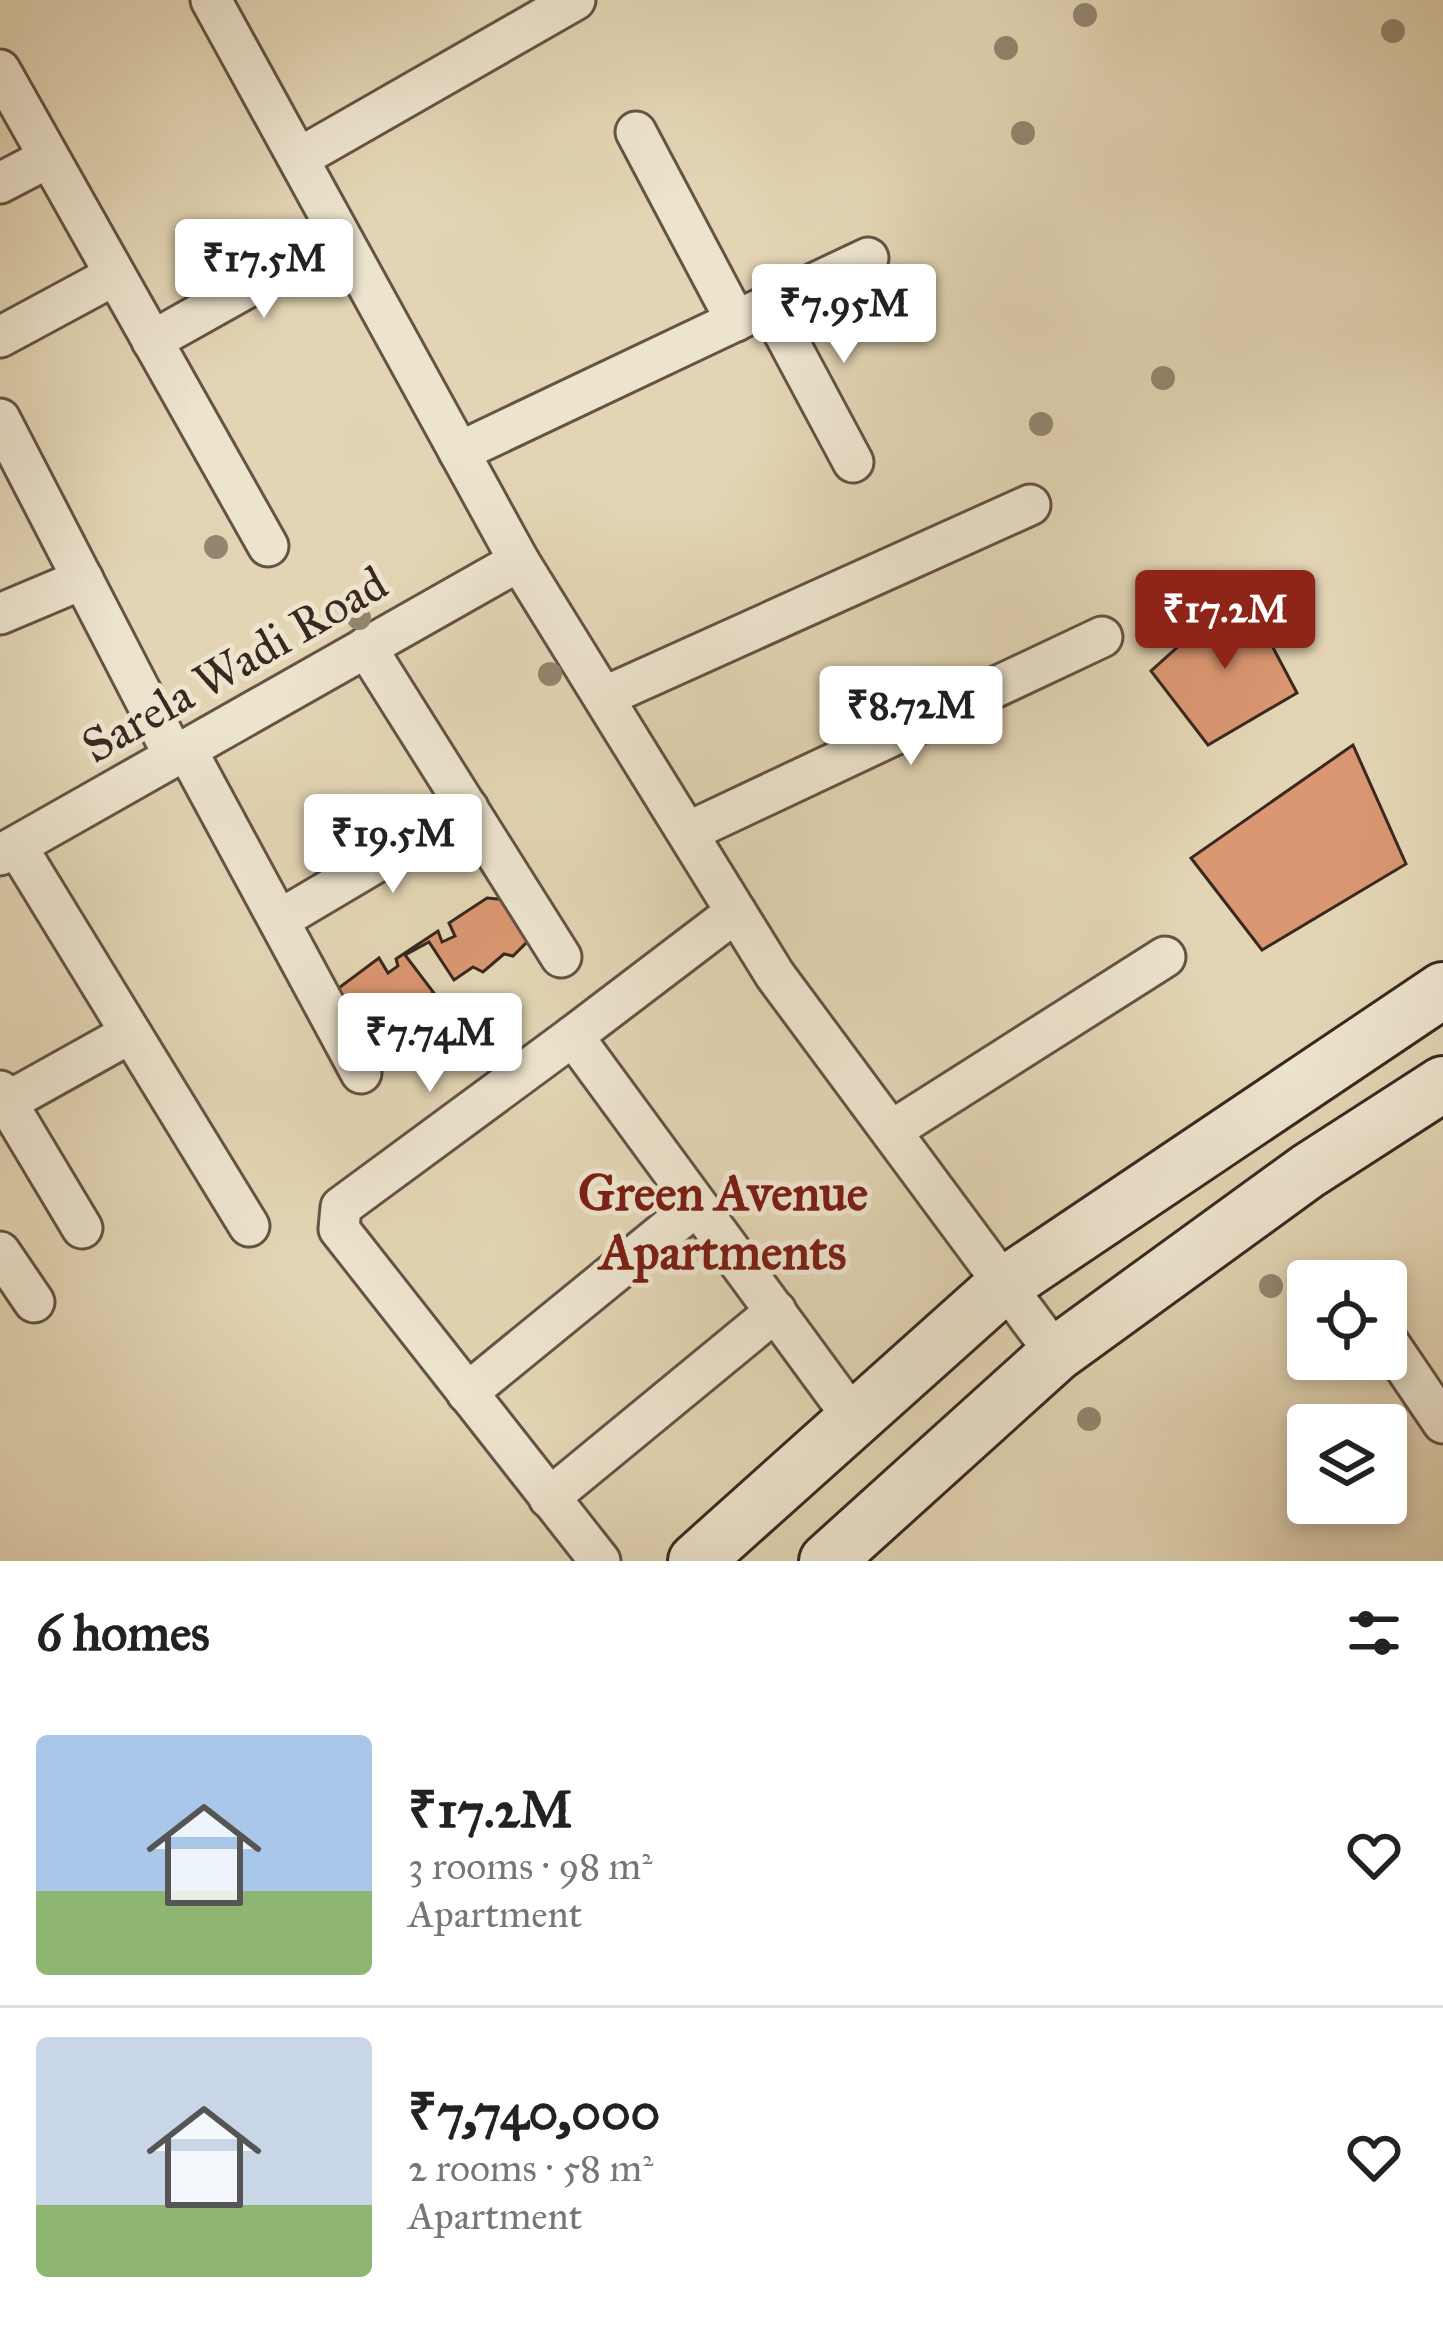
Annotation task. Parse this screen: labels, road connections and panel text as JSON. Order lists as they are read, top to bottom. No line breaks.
{"streets":{"street":["Sarela Wadi Road"]},"districts":["Green Avenue Apartments"],"page":{"price":["₹17.5M","₹7.95M","₹17.2M","₹8.72M","₹19.5M","₹7.74M"],"heading":"6 homes","list":[{"name":"₹17.2M","note":"3 rooms · 98 m² · Apartment"},{"name":"₹7,740,000","note":"2 rooms · 58 m² · Apartment"}]}}
